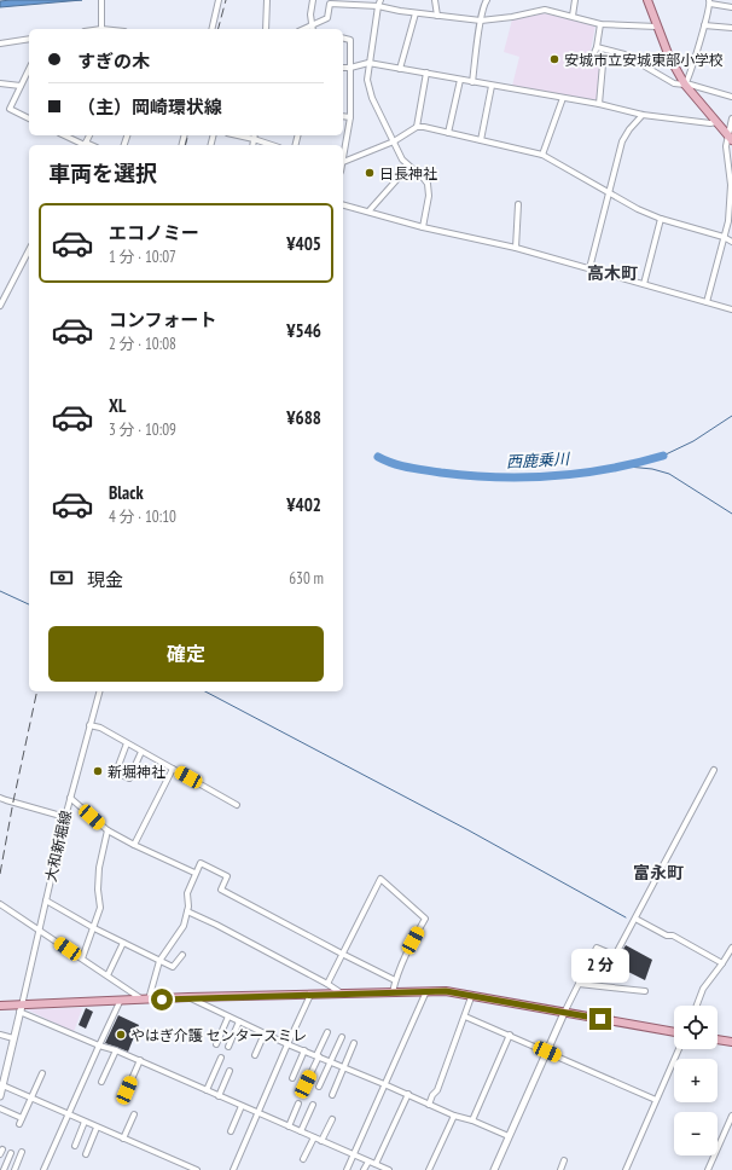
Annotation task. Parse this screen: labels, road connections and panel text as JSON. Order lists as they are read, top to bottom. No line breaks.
{"streets":{"street":["大和新堀線"]},"districts":["高木町","富永町"],"water":["西鹿乗川"],"places":["安城市立安城東部小学校","日長神社","新堀神社","やはぎ介護 センタースミレ"],"page":{"banner":["すぎの木","（主）岡崎環状線"],"heading":"車両を選択","list":[{"name":"エコノミー","note":"1 分 · 10:07","value":"¥405"},{"name":"コンフォート","note":"2 分 · 10:08","value":"¥546"},{"name":"XL","note":"3 分 · 10:09","value":"¥688"},{"name":"Black","note":"4 分 · 10:10","value":"¥402"}],"pay":["現金","630 m"],"buttons":"確定","bubble":"2 分","map_buttons":["+","−"]}}
